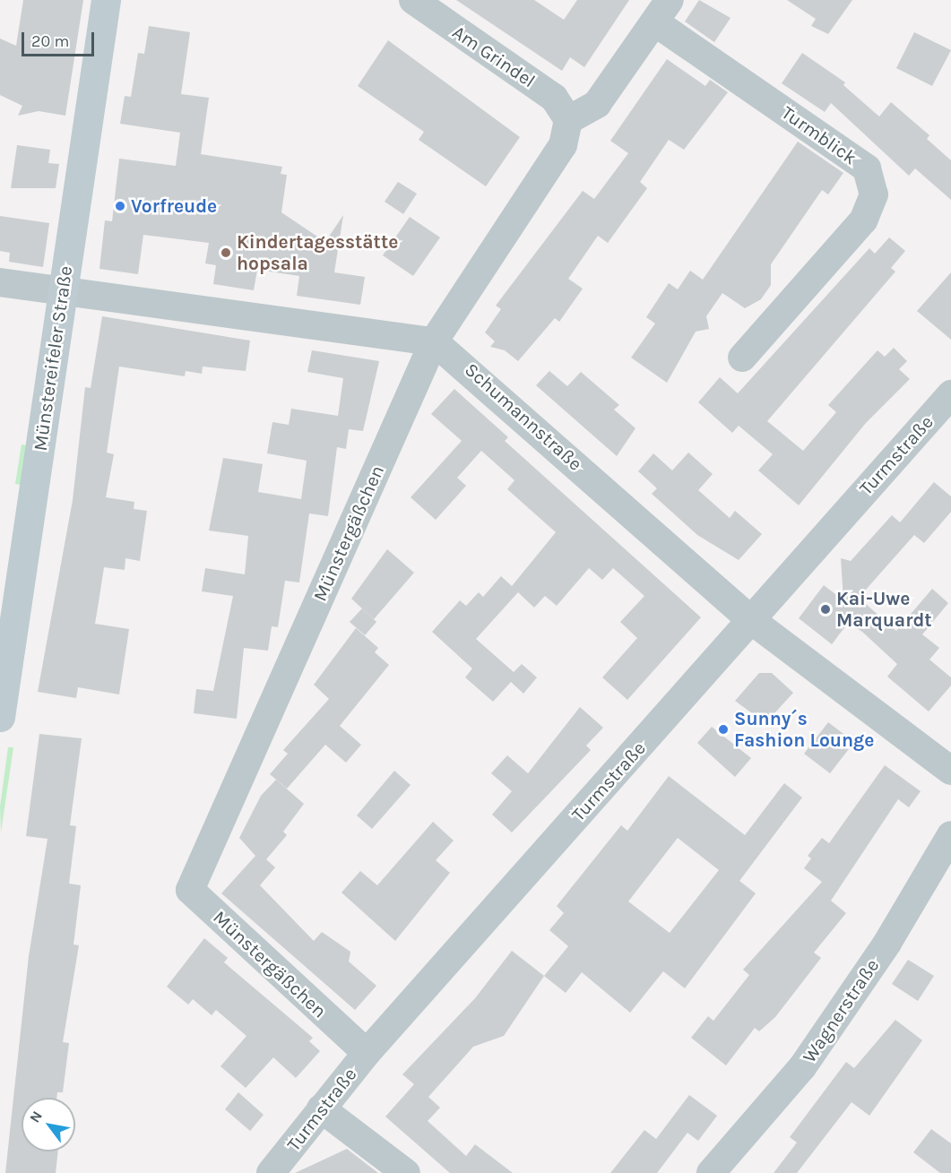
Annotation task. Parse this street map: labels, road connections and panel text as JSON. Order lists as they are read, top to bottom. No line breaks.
{"streets":{"main road":["Münstereifeler Straße"],"street":["Am Grindel","Turmblick","Schumannstraße","Turmstraße","Münstergäßchen","Wagnerstraße"]},"crossings":[["Am Grindel","Münstergäßchen"],["Schumannstraße","Turmstraße"],["Schumannstraße","Münstergäßchen"],["Turmstraße","Münstergäßchen"]],"places":["Vorfreude","Kindertagesstätte hopsala","Kai-Uwe Marquardt","Sunny´s Fashion Lounge"],"scale_bar":"20 m","north":"top left"}
